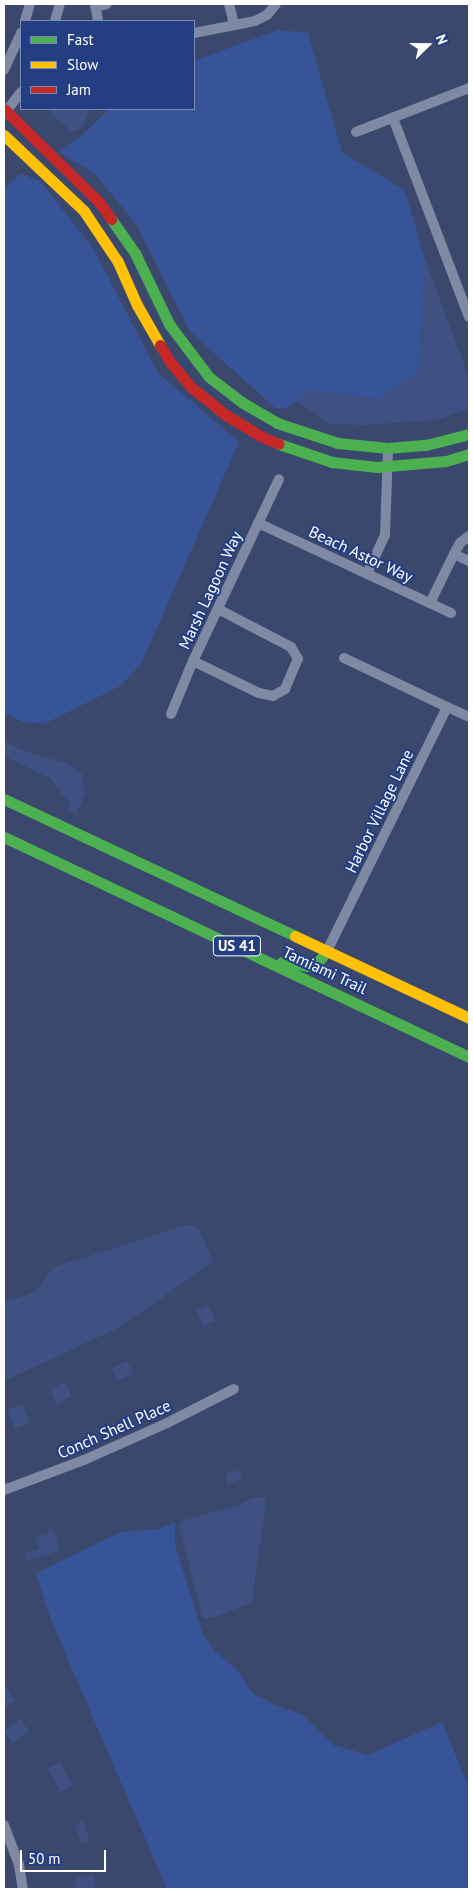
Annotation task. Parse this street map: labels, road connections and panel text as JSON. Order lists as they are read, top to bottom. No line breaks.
{"streets":{"street":["Beach Astor Way","Marsh Lagoon Way","Harbor Village Lane","US 41","Tamiami Trail","Conch Shell Place"]},"crossings":[["Beach Astor Way","Marsh Lagoon Way"],["Harbor Village Lane","Tamiami Trail"]],"legend":["Fast","Slow","Jam"],"scale_bar":"50 m","north":"right"}
